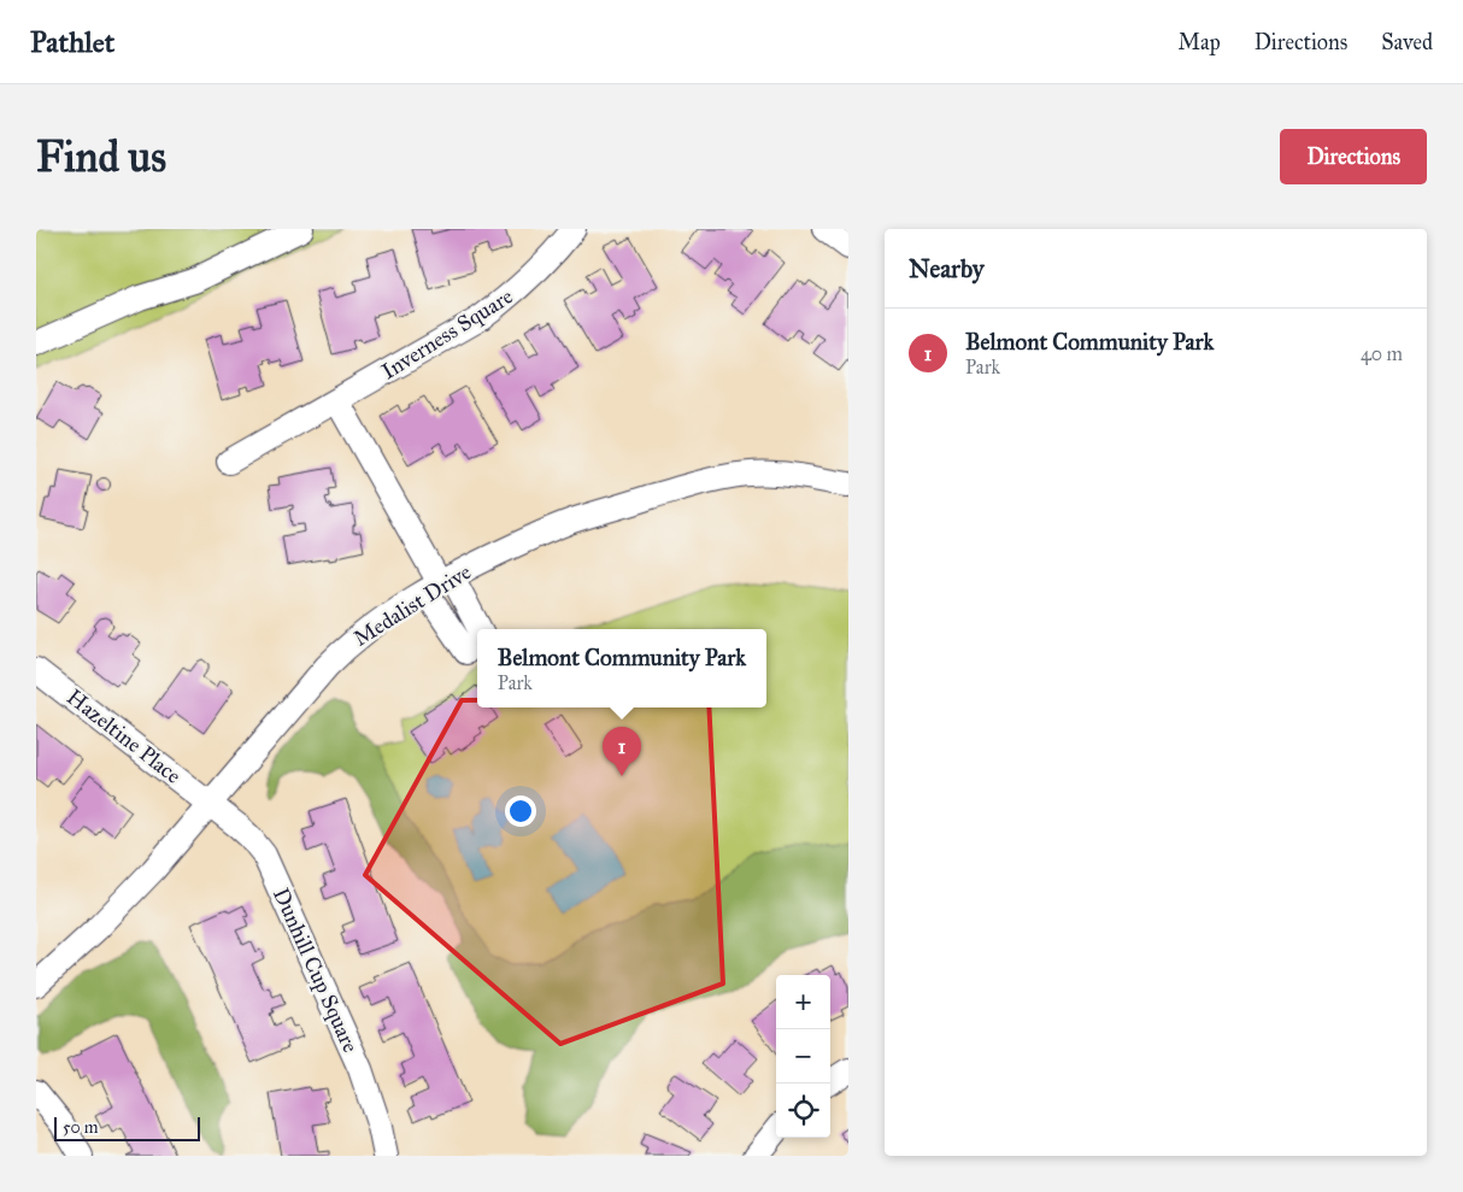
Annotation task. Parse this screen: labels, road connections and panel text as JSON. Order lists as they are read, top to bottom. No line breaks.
{"streets":{"street":["Inverness Square","Medalist Drive","Hazeltine Place","Dunhill Cup Square"]},"crossings":[["Medalist Drive","Hazeltine Place"],["Medalist Drive","Dunhill Cup Square"],["Hazeltine Place","Dunhill Cup Square"]],"scale_bar":"50 m","page":{"header":"Pathlet","nav":["Map","Directions","Saved"],"buttons":"Directions","title":"Find us","heading":"Nearby","list":[{"mark":"1","name":"Belmont Community Park","note":"Park","value":"40 m"}],"popup":["Belmont Community Park","Park"],"pins":"1","map_buttons":["+","−"],"scale":"50 m"}}
